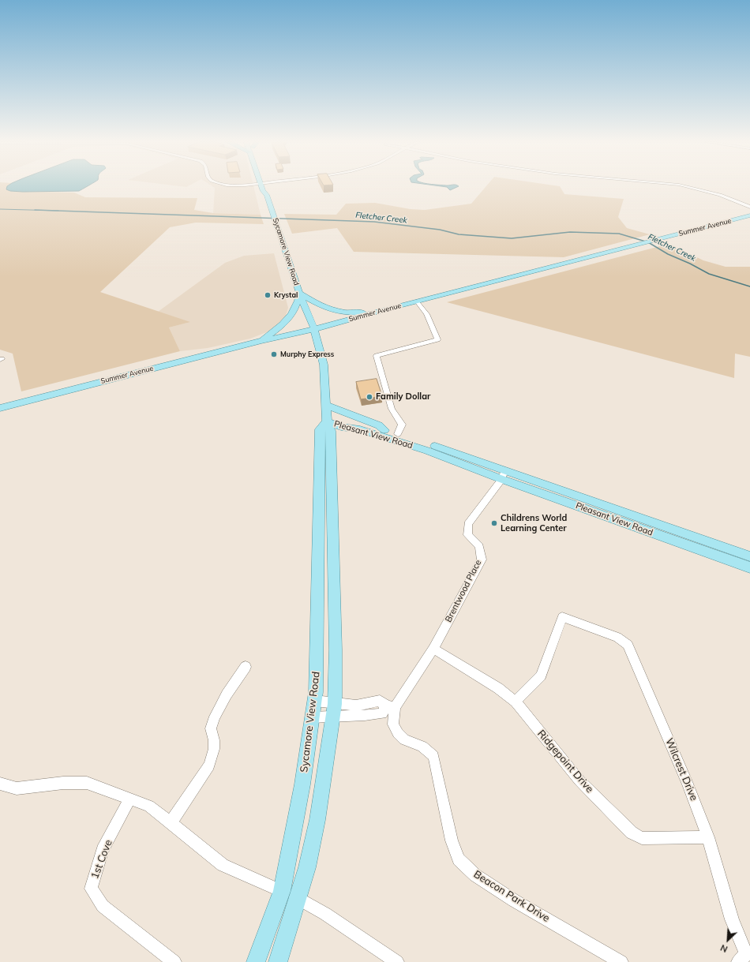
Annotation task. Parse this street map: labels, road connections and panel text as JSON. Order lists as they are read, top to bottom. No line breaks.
{"streets":{"main road":["Summer Avenue","Sycamore View Road","Pleasant View Road"],"street":["Brentwood Place","Ridgepoint Drive","Wilcrest Drive","1st Cove","Beacon Park Drive"]},"crossings":[["Summer Avenue","Sycamore View Road"],["Sycamore View Road","Pleasant View Road"],["Sycamore View Road","Brentwood Place"],["Pleasant View Road","Brentwood Place"],["Brentwood Place","Ridgepoint Drive"],["Brentwood Place","Beacon Park Drive"],["Ridgepoint Drive","Wilcrest Drive"]],"water":["Fletcher Creek"],"places":["Krystal","Murphy Express","Family Dollar","Childrens World Learning Center"],"north":"bottom left"}
